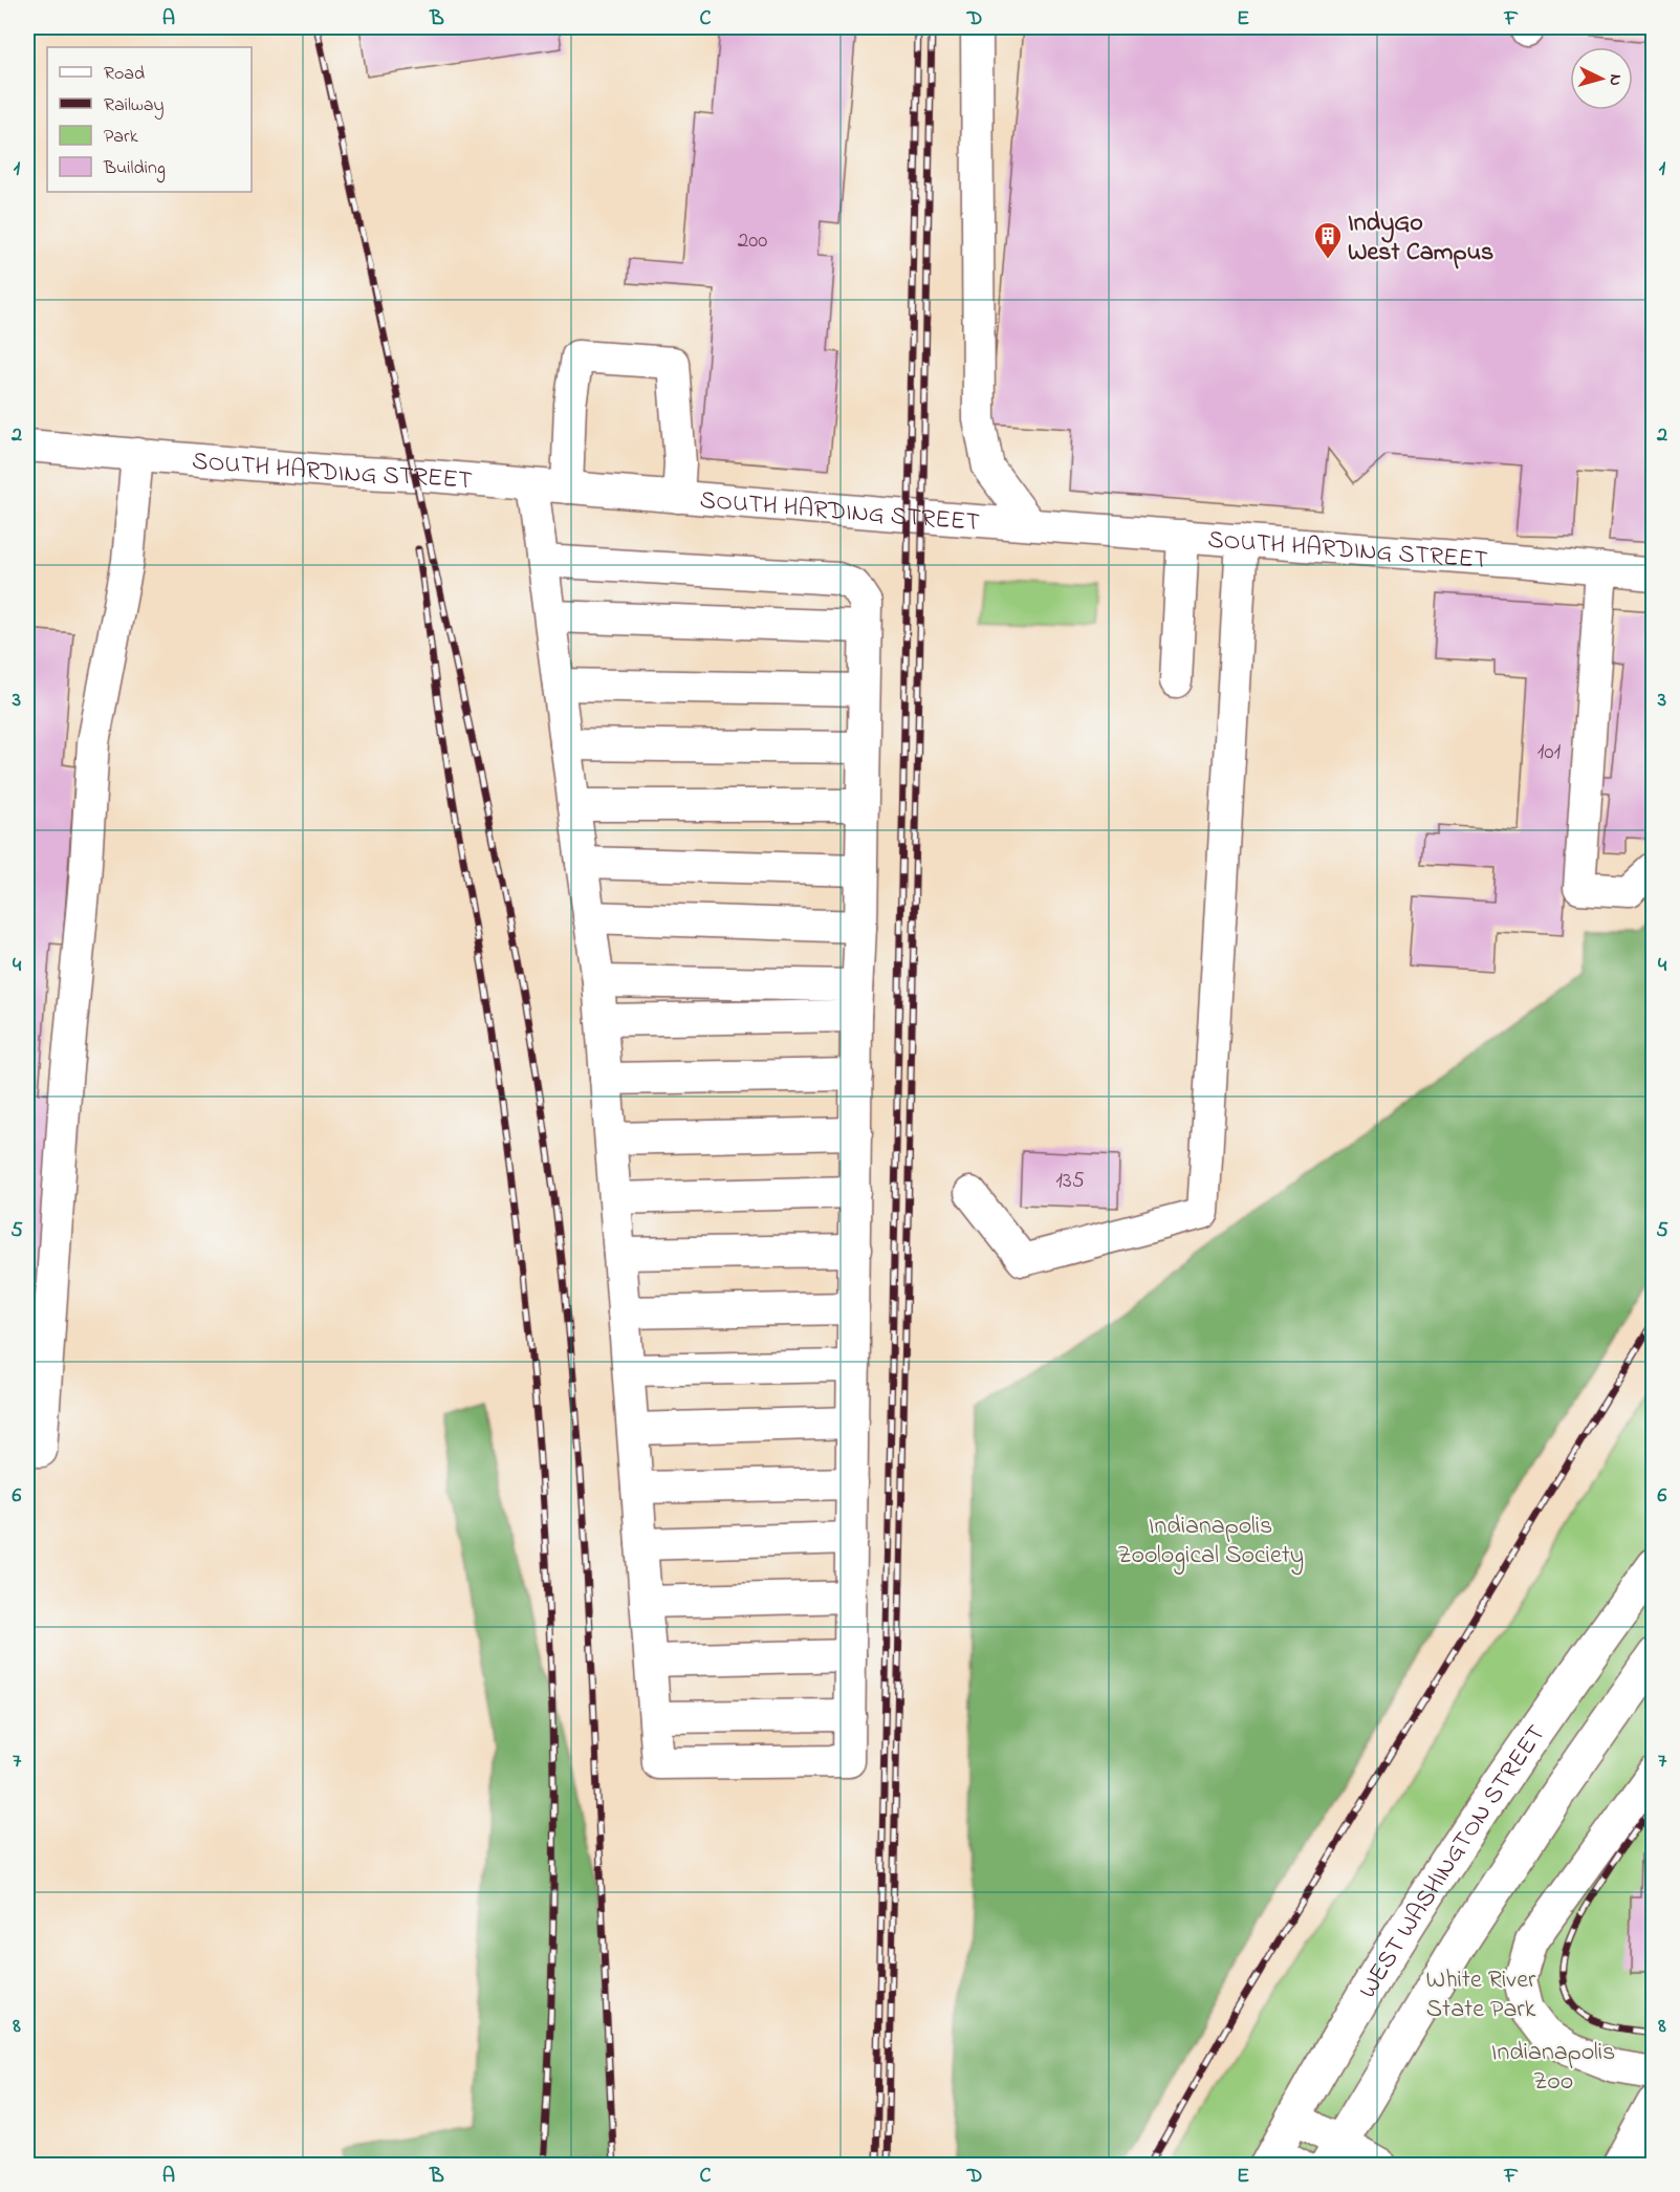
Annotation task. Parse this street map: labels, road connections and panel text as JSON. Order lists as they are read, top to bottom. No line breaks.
{"streets":{"main road":["WEST WASHINGTON STREET"],"street":["SOUTH HARDING STREET"]},"parks":["Indianapolis Zoological Society","White River State Park","Indianapolis Zoo"],"places":{"building":["IndyGo West Campus"]},"house_numbers":["200","101","135"],"legend":["Road","Railway","Park","Building"],"north":"right","grid":{"columns":["A","B","C","D","E","F"],"rows":["1","2","3","4","5","6","7","8"]}}
